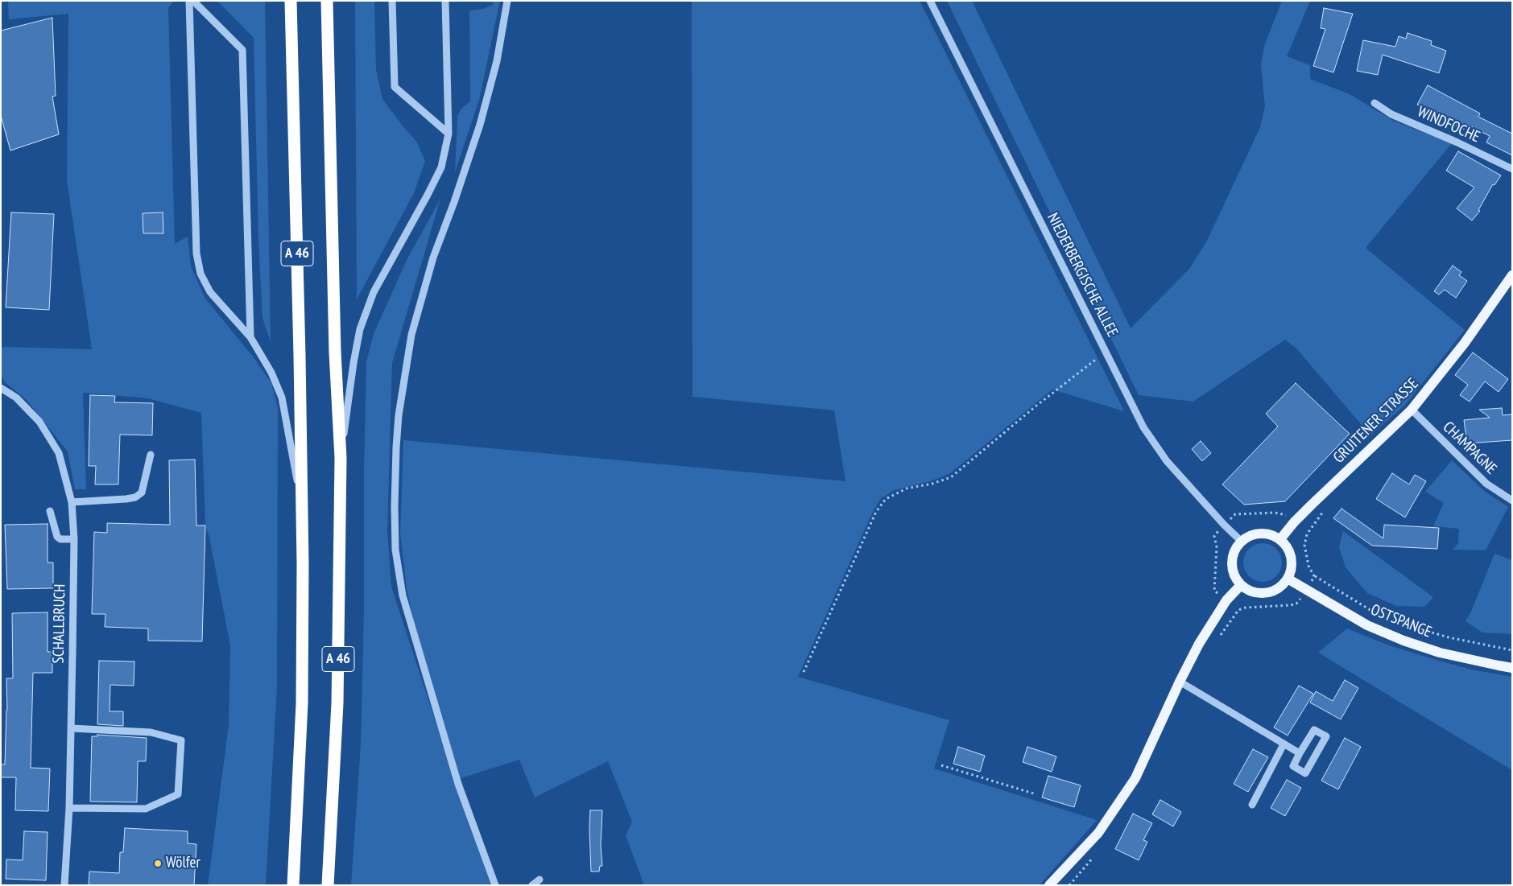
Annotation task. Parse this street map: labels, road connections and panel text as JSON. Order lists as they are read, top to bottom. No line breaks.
{"streets":{"highway":["A 46"],"main road":["GRUITENER STRASSE","OSTSPANGE"],"street":["WINDFOCHE","NIEDERBERGISCHE ALLEE","CHAMPAGNE","SCHALLBRUCH"]},"crossings":[["NIEDERBERGISCHE ALLEE","GRUITENER STRASSE"],["NIEDERBERGISCHE ALLEE","OSTSPANGE"],["GRUITENER STRASSE","CHAMPAGNE"],["GRUITENER STRASSE","OSTSPANGE"]],"places":["Wölfer"]}
